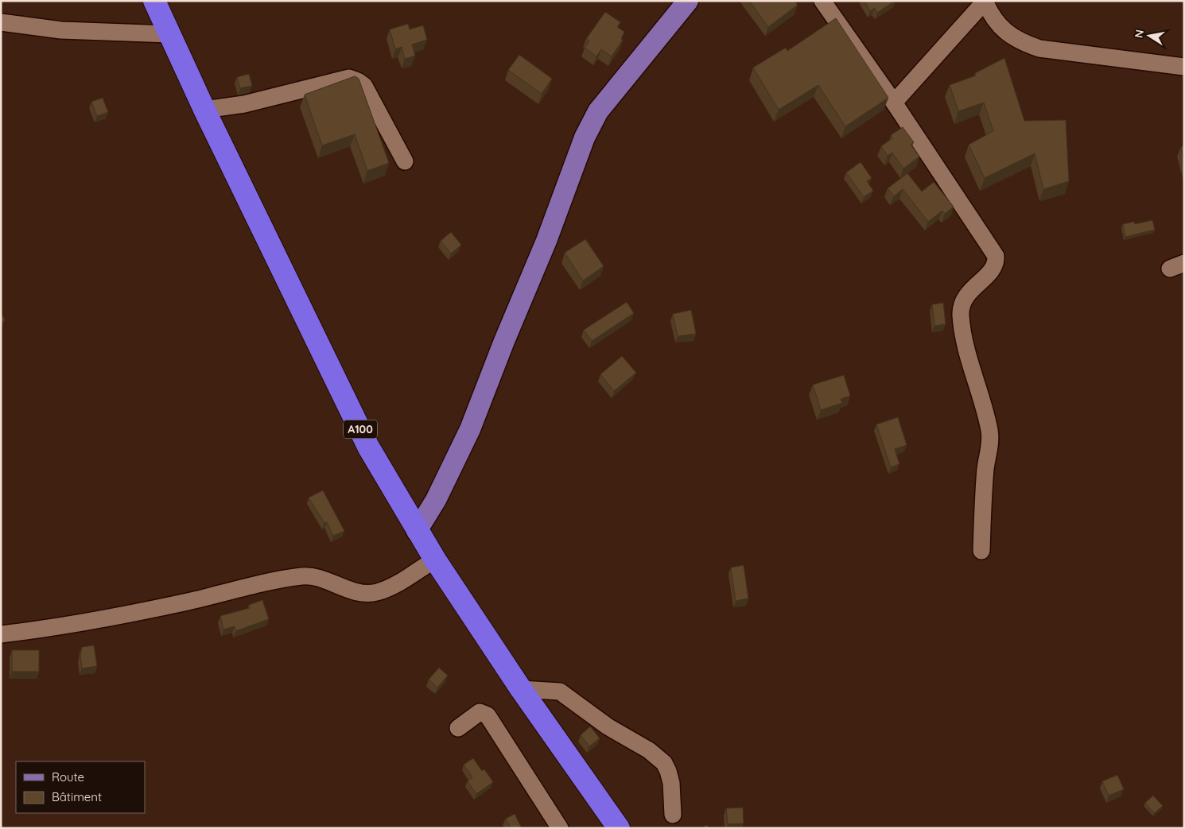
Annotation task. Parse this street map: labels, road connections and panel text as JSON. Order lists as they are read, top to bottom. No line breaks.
{"streets":{"highway":["A100"]},"legend":["Route","Bâtiment"],"north":"left"}
